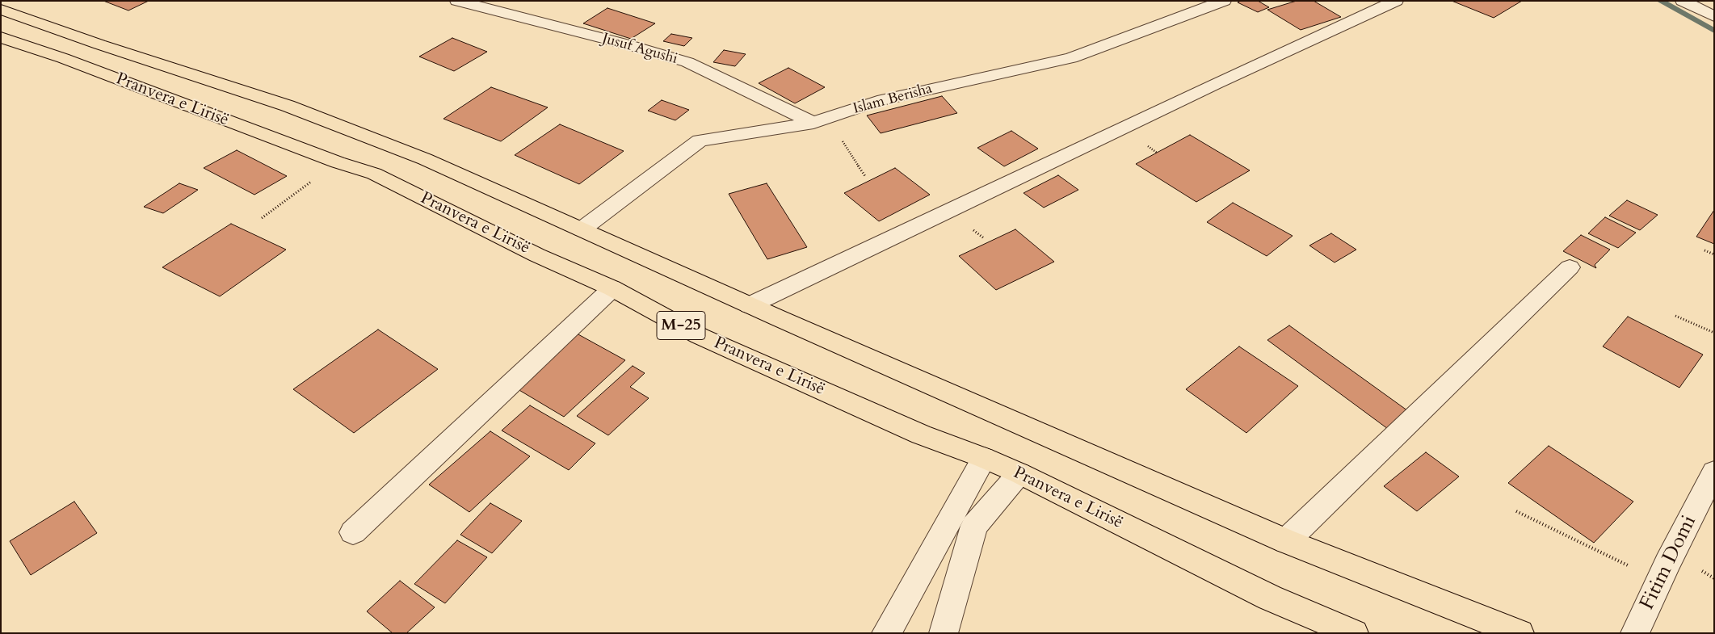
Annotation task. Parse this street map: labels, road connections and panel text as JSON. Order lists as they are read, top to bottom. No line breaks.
{"streets":{"main road":["Pranvera e Lirisë","M-25"],"street":["Jusuf Agushi","Islam Berisha","Fitim Domi"]},"crossings":[["Jusuf Agushi","Islam Berisha"],["Islam Berisha","Pranvera e Lirisë"]]}
